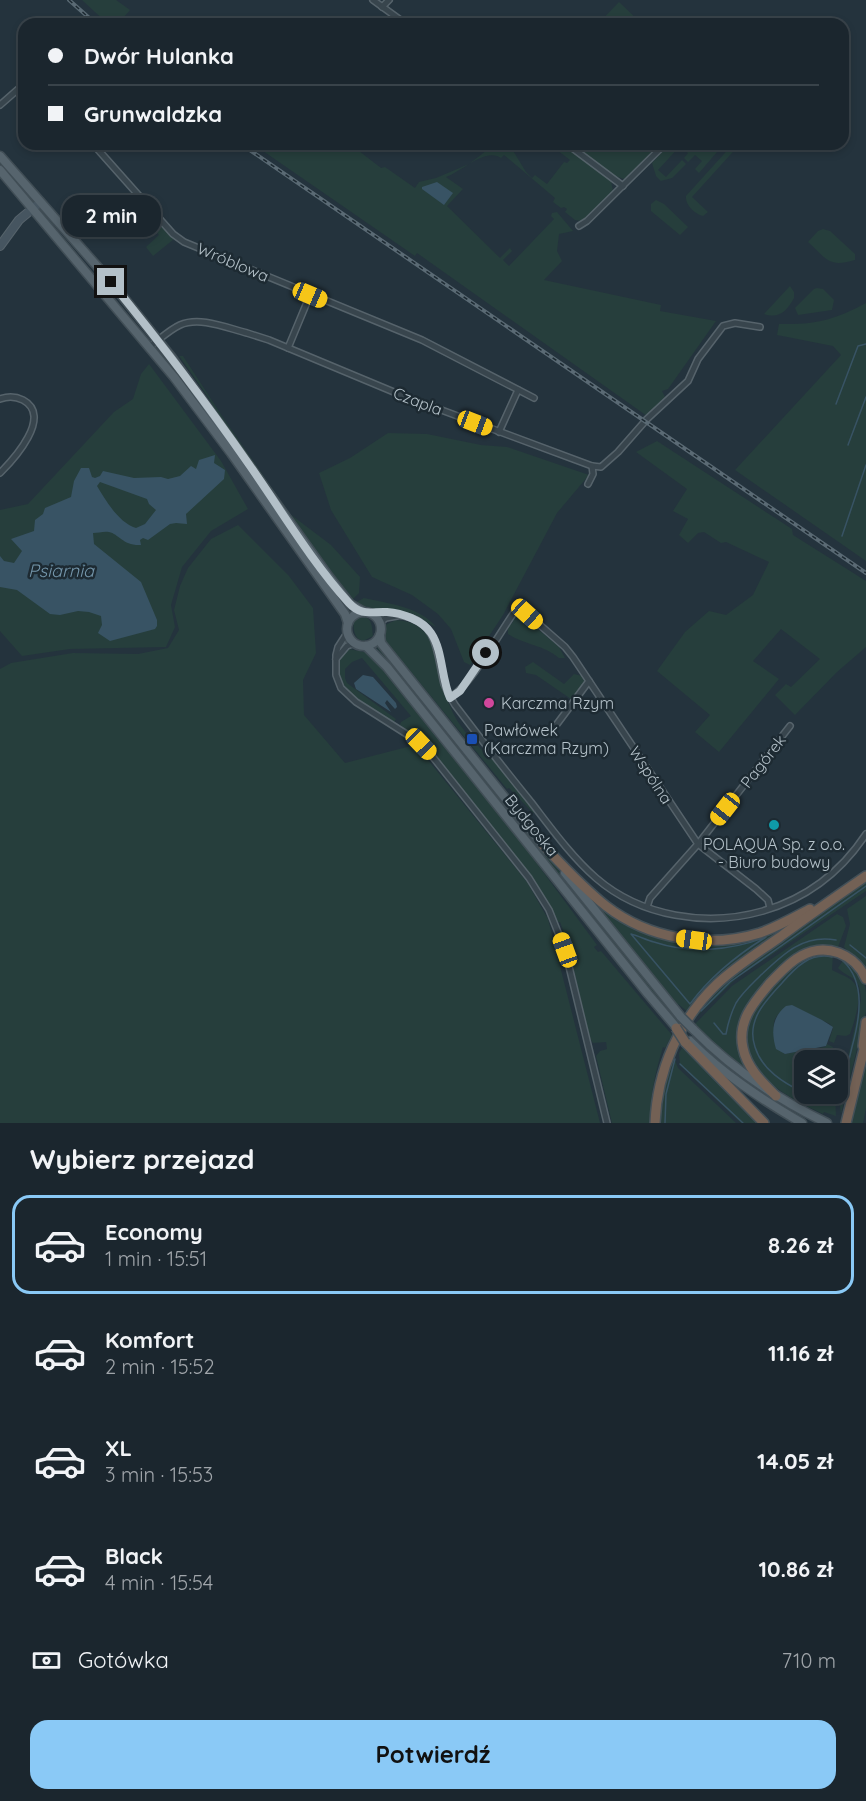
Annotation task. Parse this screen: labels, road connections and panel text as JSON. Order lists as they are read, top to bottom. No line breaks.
{"streets":{"main road":["Bydgoska"],"street":["Wróblowa","Czapla","Pagórek","Wspólna"]},"crossings":[["Pagórek","Wspólna"]],"water":["Psiarnia"],"places":{"other":["Karczma Rzym","POLAQUA Sp. z o.o. - Biuro budowy"],"transit":["Pawłówek (Karczma Rzym)"]},"page":{"banner":["Dwór Hulanka","Grunwaldzka"],"bubble":"2 min","heading":"Wybierz przejazd","list":[{"name":"Economy","note":"1 min · 15:51","value":"8.26 zł"},{"name":"Komfort","note":"2 min · 15:52","value":"11.16 zł"},{"name":"XL","note":"3 min · 15:53","value":"14.05 zł"},{"name":"Black","note":"4 min · 15:54","value":"10.86 zł"}],"pay":["Gotówka","710 m"],"buttons":"Potwierdź"}}
